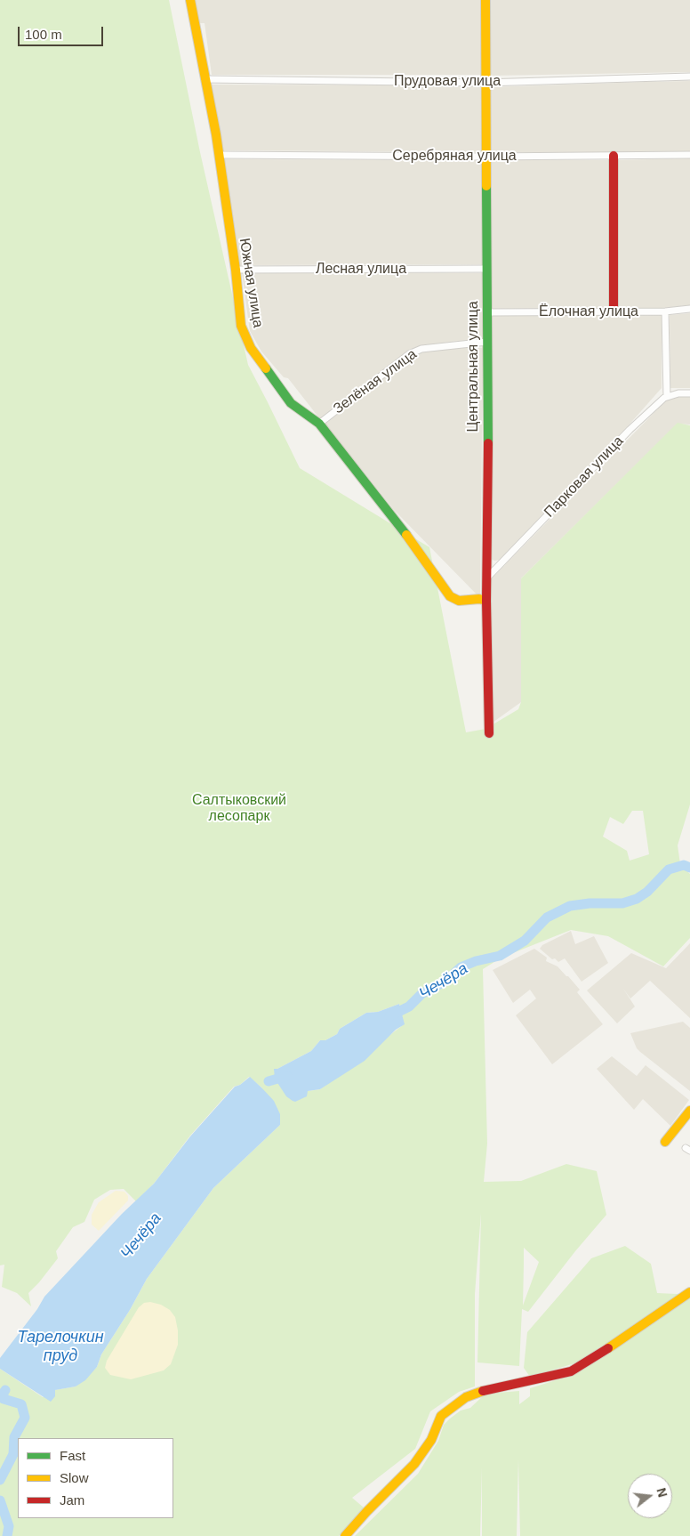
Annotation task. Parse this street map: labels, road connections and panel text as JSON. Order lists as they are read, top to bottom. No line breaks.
{"streets":{"street":["Прудовая улица","Серебряная улица","Лесная улица","Южная улица","Ёлочная улица","Центральная улица","Зелёная улица","Парковая улица"]},"crossings":[["Прудовая улица","Южная улица"],["Прудовая улица","Центральная улица"],["Серебряная улица","Южная улица"],["Серебряная улица","Центральная улица"],["Лесная улица","Южная улица"],["Лесная улица","Центральная улица"],["Южная улица","Центральная улица"],["Южная улица","Зелёная улица"],["Ёлочная улица","Центральная улица"],["Центральная улица","Зелёная улица"],["Центральная улица","Парковая улица"]],"water":["Чечёра","Тарелочкин пруд"],"parks":["Салтыковский лесопарк"],"legend":["Fast","Slow","Jam"],"scale_bar":"100 m","north":"right"}
